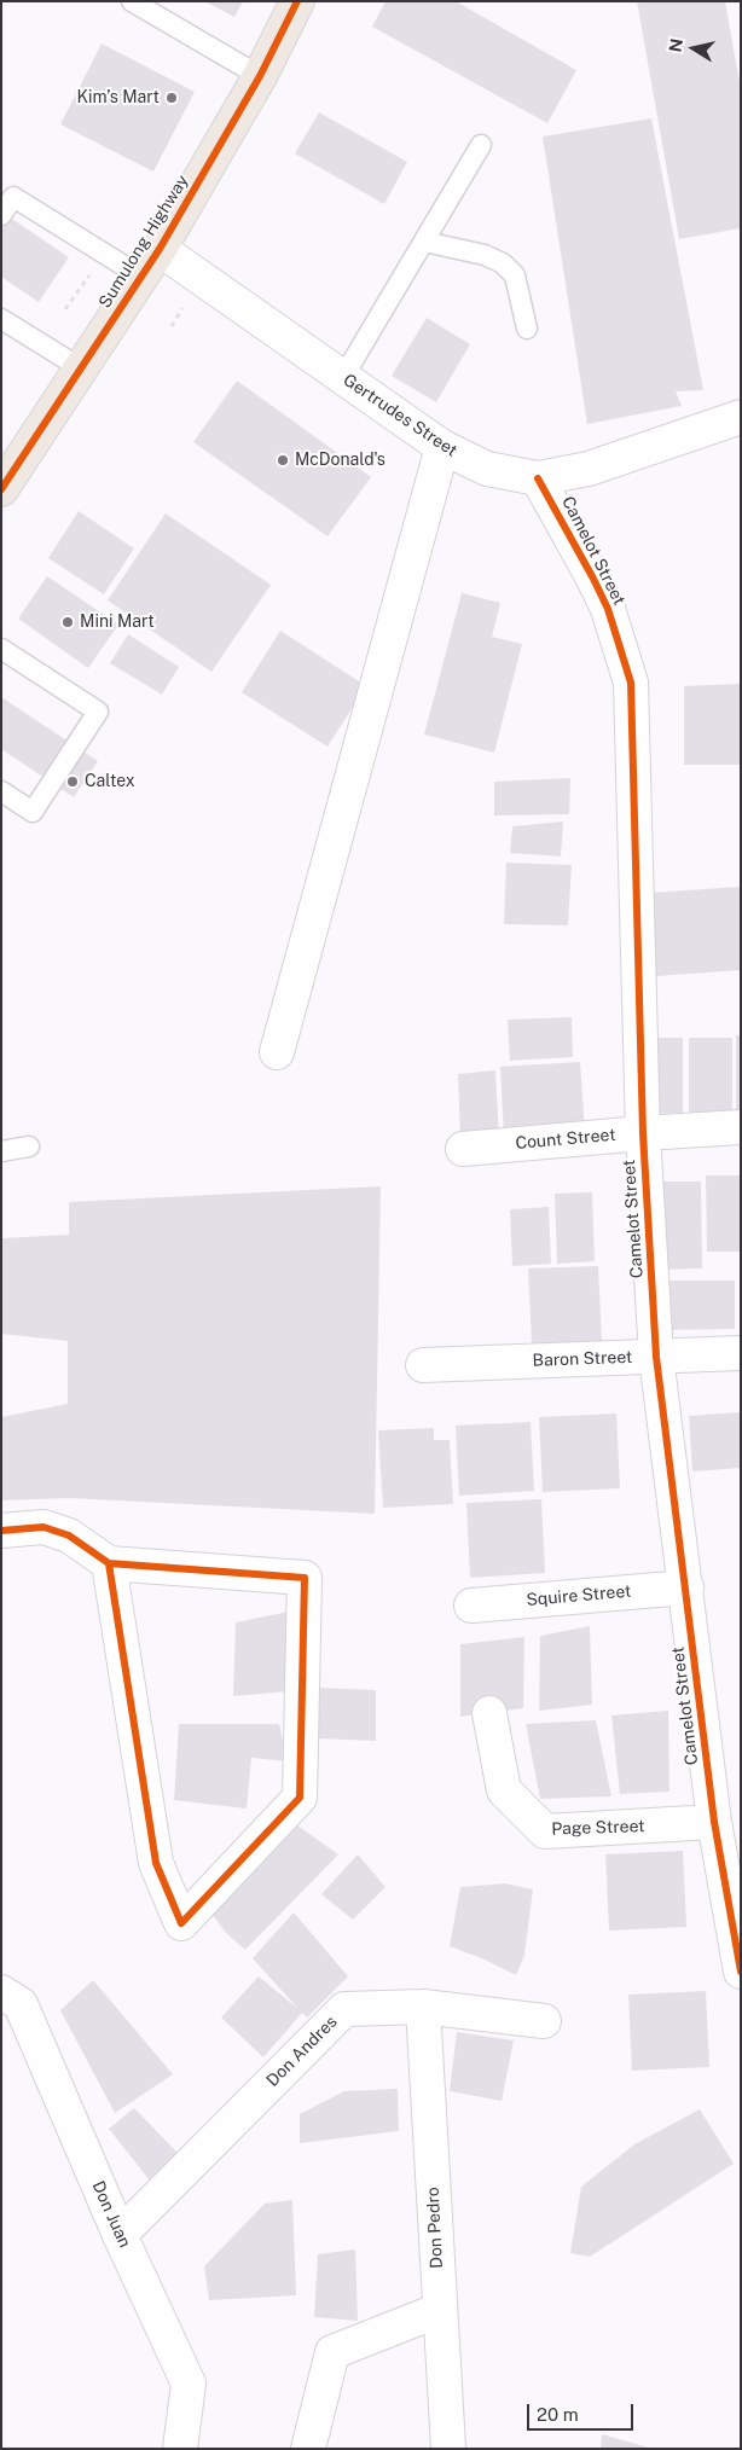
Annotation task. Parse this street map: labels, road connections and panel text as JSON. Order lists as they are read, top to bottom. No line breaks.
{"streets":{"main road":["Sumulong Highway"],"street":["Gertrudes Street","Camelot Street","Count Street","Baron Street","Squire Street","Page Street","Don Andres","Don Juan","Don Pedro"]},"crossings":[["Sumulong Highway","Gertrudes Street"],["Gertrudes Street","Camelot Street"],["Camelot Street","Count Street"],["Camelot Street","Baron Street"],["Camelot Street","Squire Street"],["Camelot Street","Page Street"],["Don Andres","Don Juan"],["Don Andres","Don Pedro"]],"places":["Kim’s Mart","McDonald's","Mini Mart","Caltex"],"scale_bar":"20 m","north":"left"}
